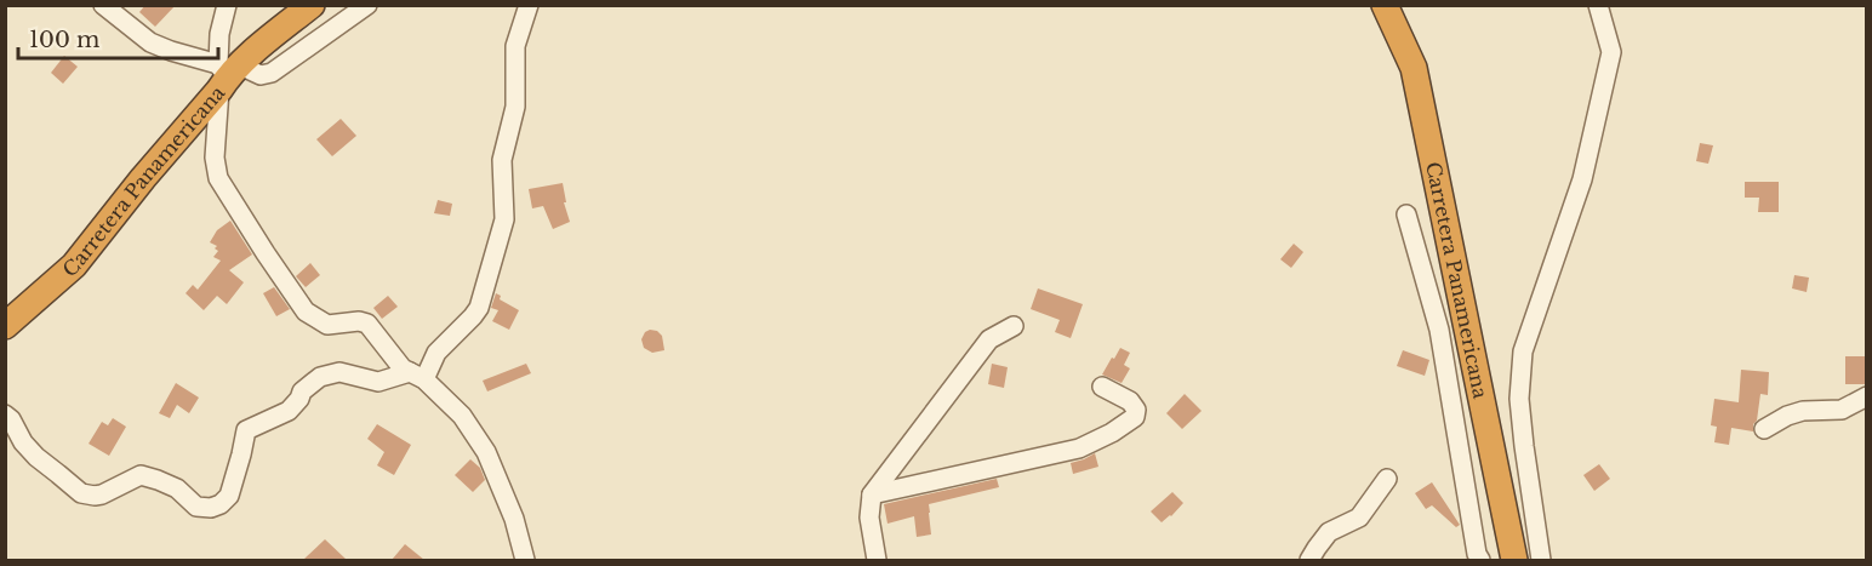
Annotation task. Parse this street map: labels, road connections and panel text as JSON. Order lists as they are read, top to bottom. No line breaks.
{"streets":{"highway":["Carretera Panamericana"]},"scale_bar":"100 m"}
